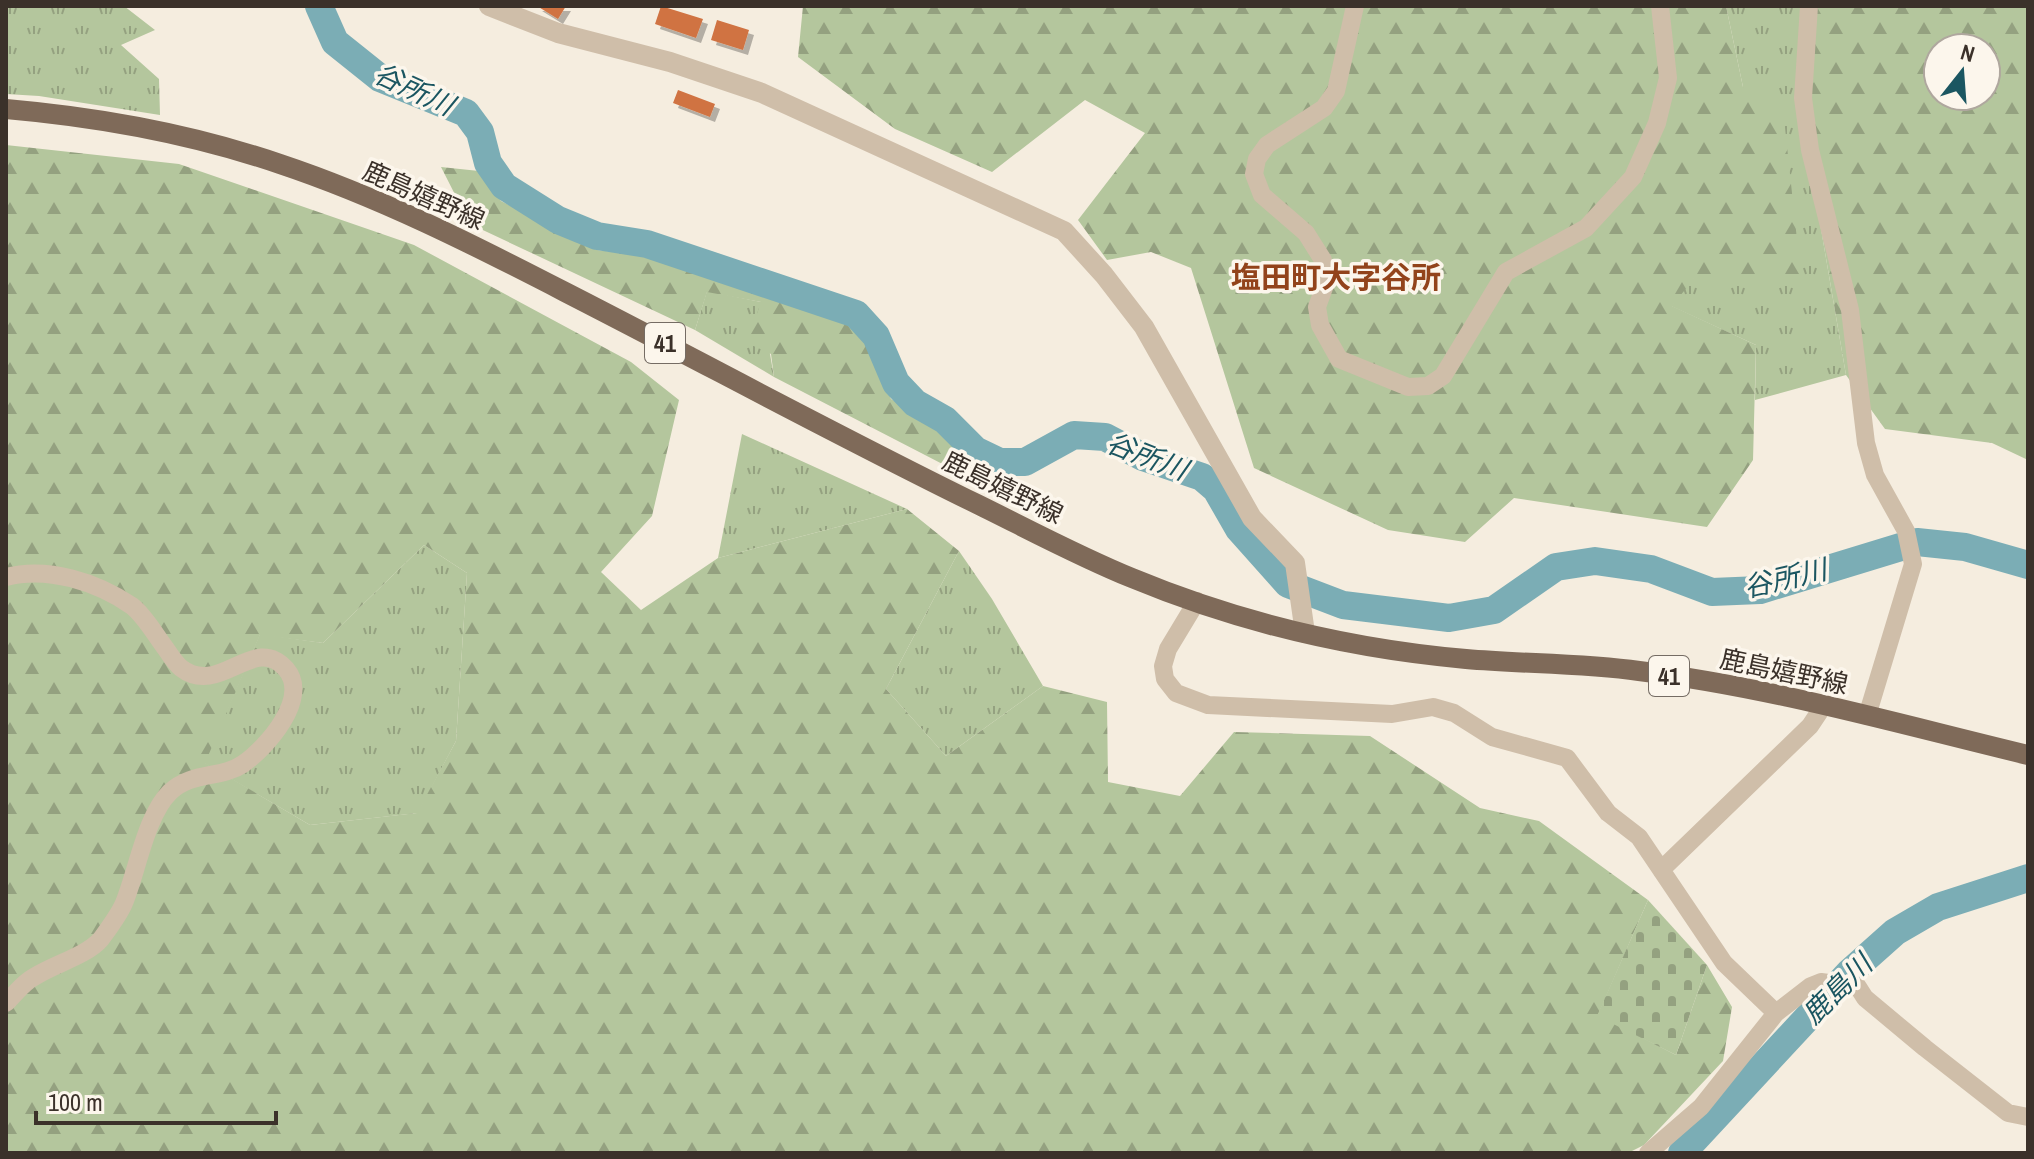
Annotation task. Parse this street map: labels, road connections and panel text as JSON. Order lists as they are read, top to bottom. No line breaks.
{"streets":{"main road":["鹿島嬉野線","41"]},"districts":["塩田町大字谷所"],"water":["谷所川","鹿島川"],"scale_bar":"100 m","north":"top"}
